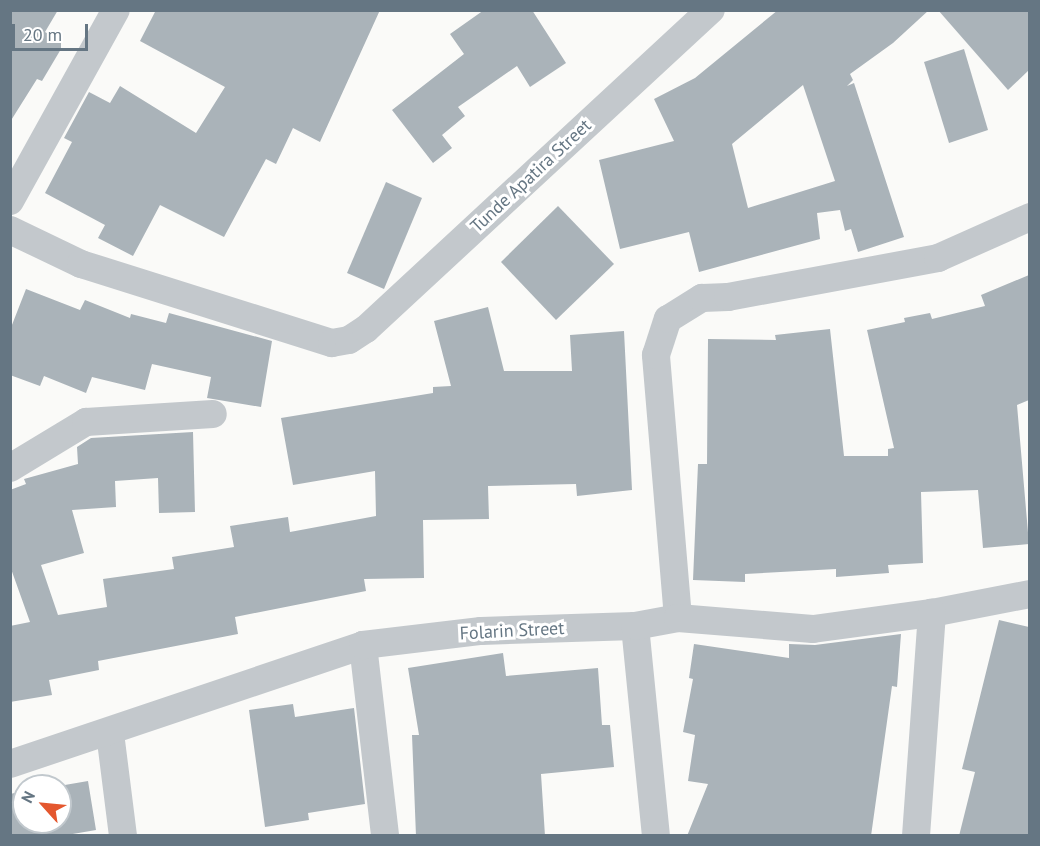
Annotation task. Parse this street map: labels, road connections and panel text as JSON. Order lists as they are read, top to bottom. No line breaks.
{"streets":{"street":["Tunde Apatira Street","Folarin Street"]},"scale_bar":"20 m","north":"top left"}
